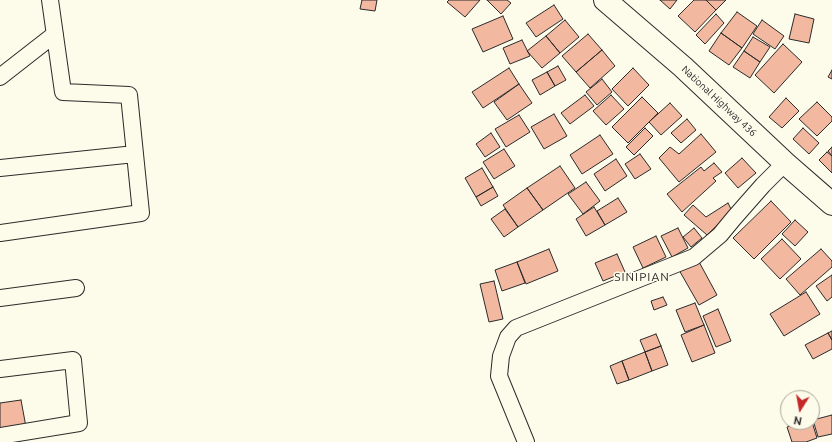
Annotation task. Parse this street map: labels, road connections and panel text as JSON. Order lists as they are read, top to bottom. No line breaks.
{"streets":{"main road":["National Highway 436"]},"districts":["SINIPIAN"],"north":"bottom"}
